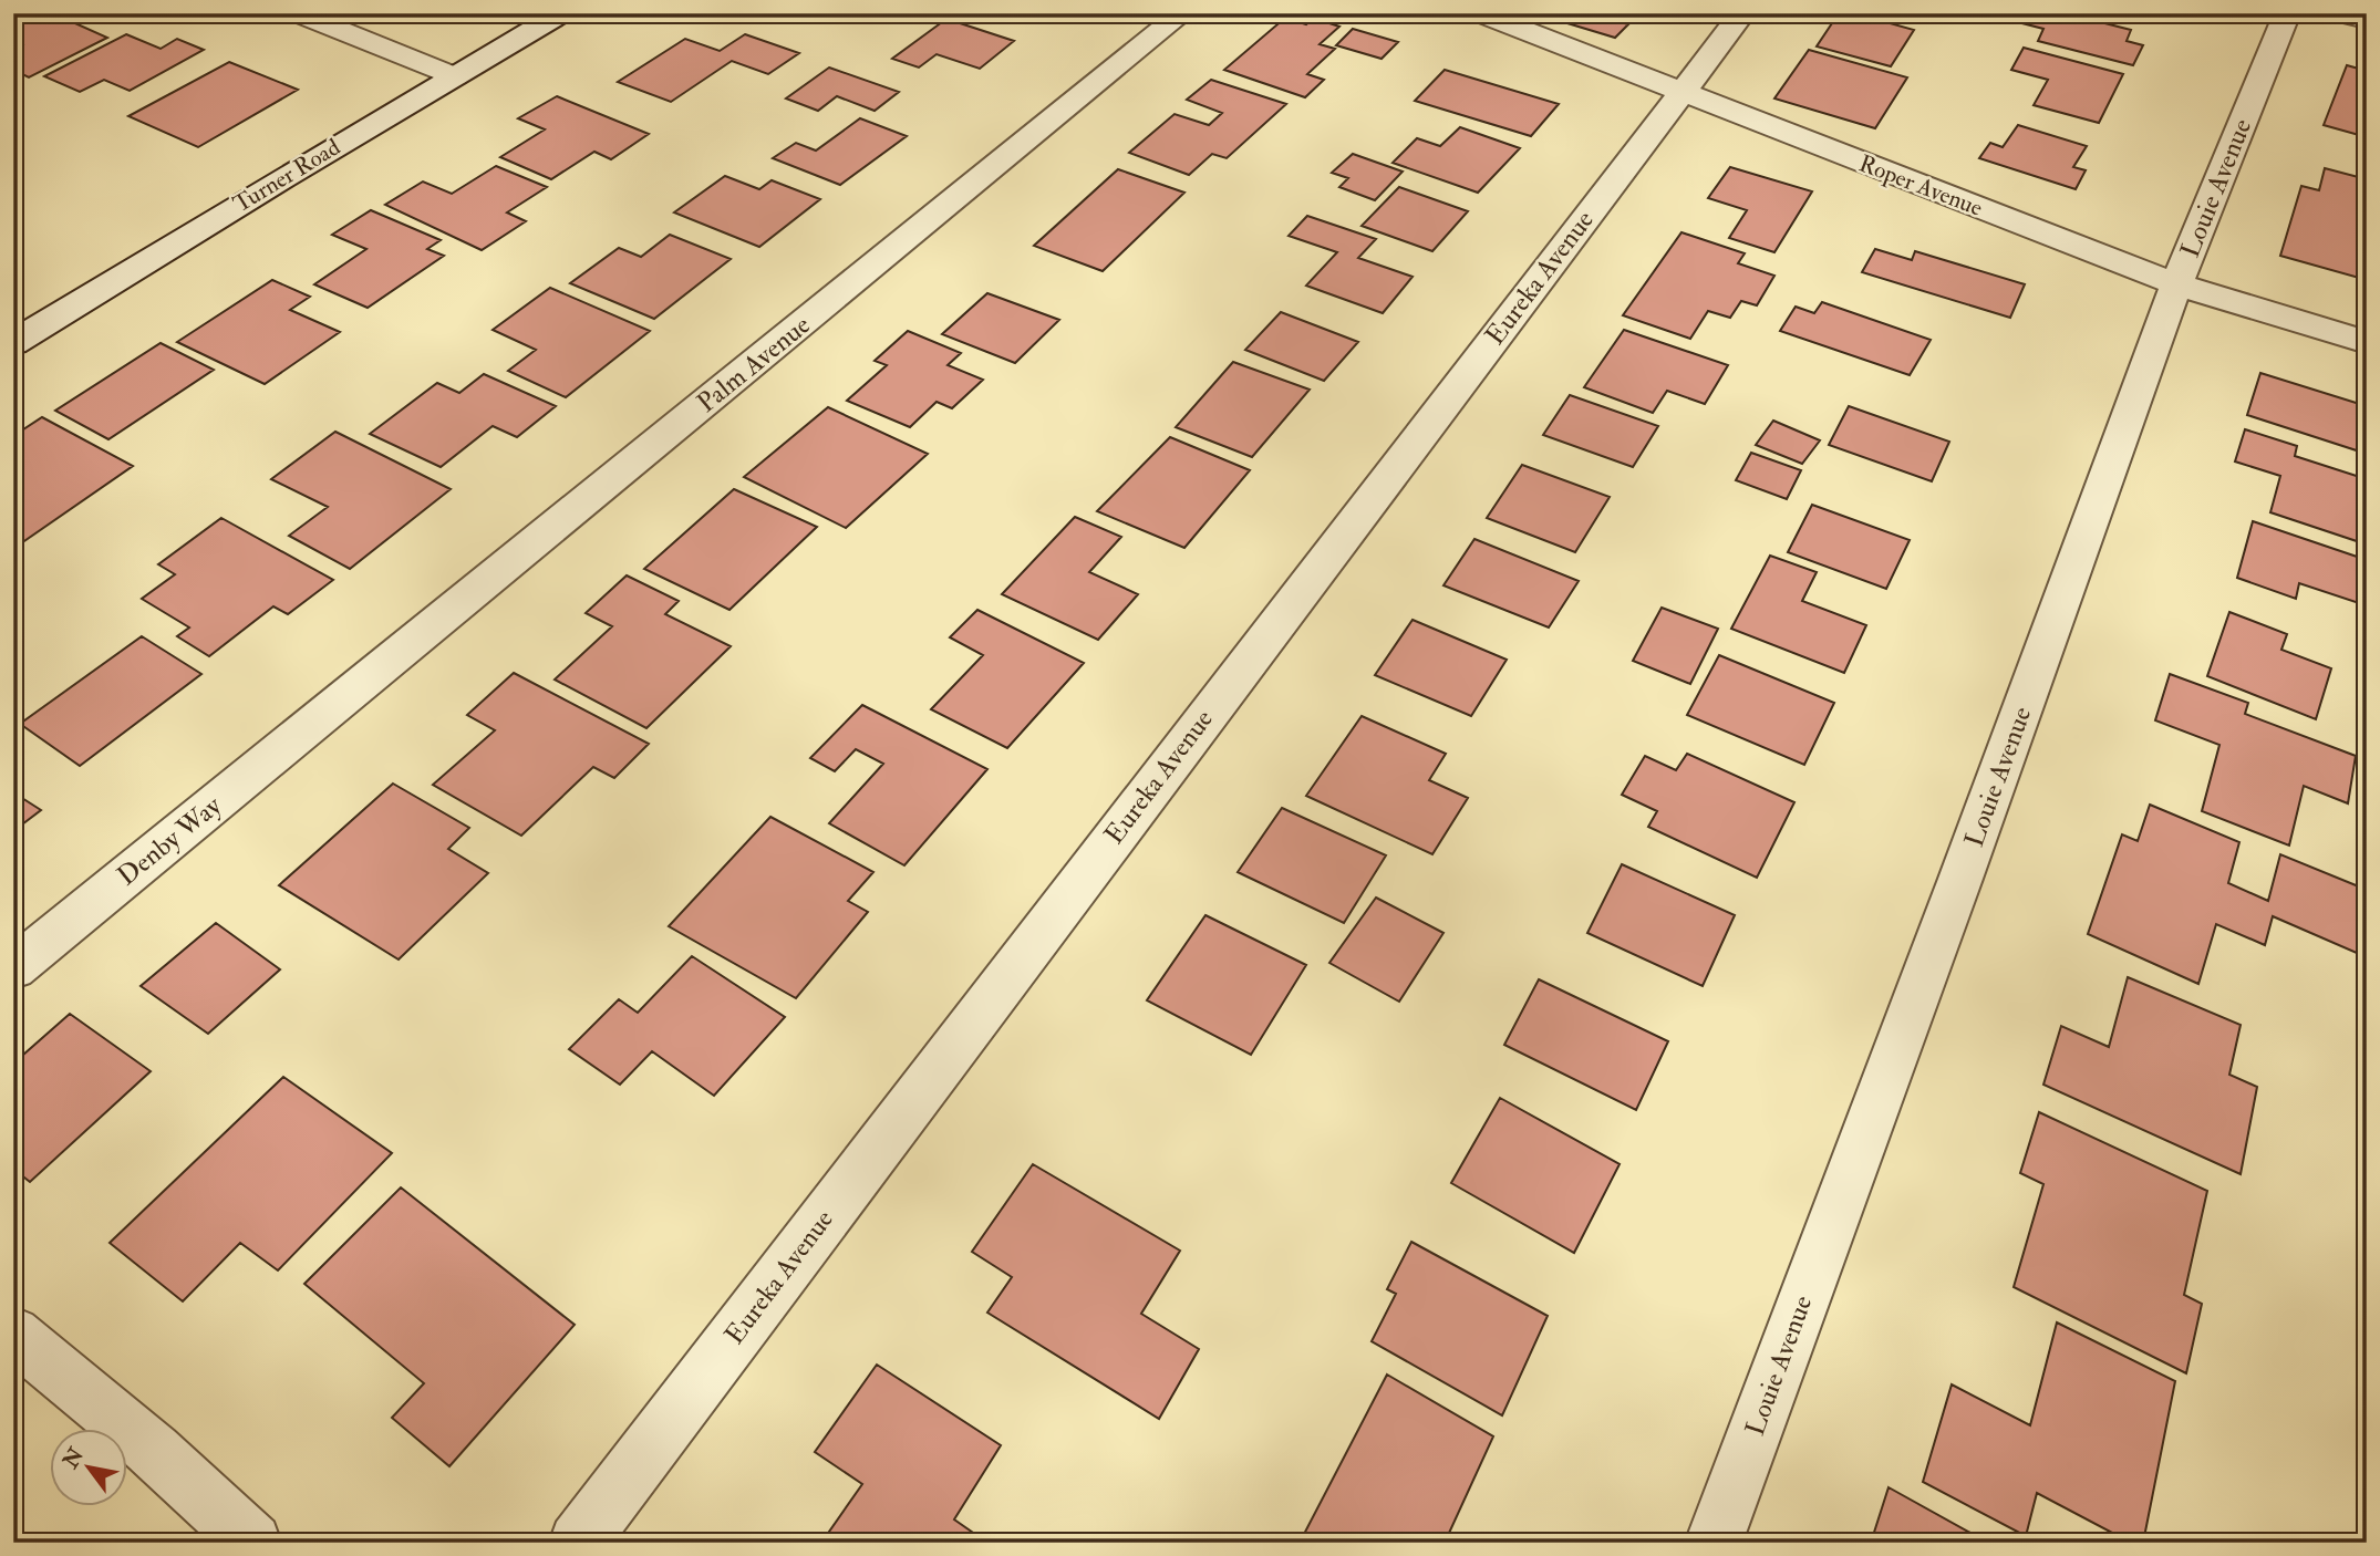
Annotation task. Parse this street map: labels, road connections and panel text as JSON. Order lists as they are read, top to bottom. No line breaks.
{"streets":{"street":["Turner Road","Roper Avenue","Louie Avenue","Eureka Avenue","Palm Avenue","Denby Way"]},"crossings":[["Roper Avenue","Louie Avenue"],["Roper Avenue","Eureka Avenue"],["Palm Avenue","Denby Way"]],"north":"top left"}
